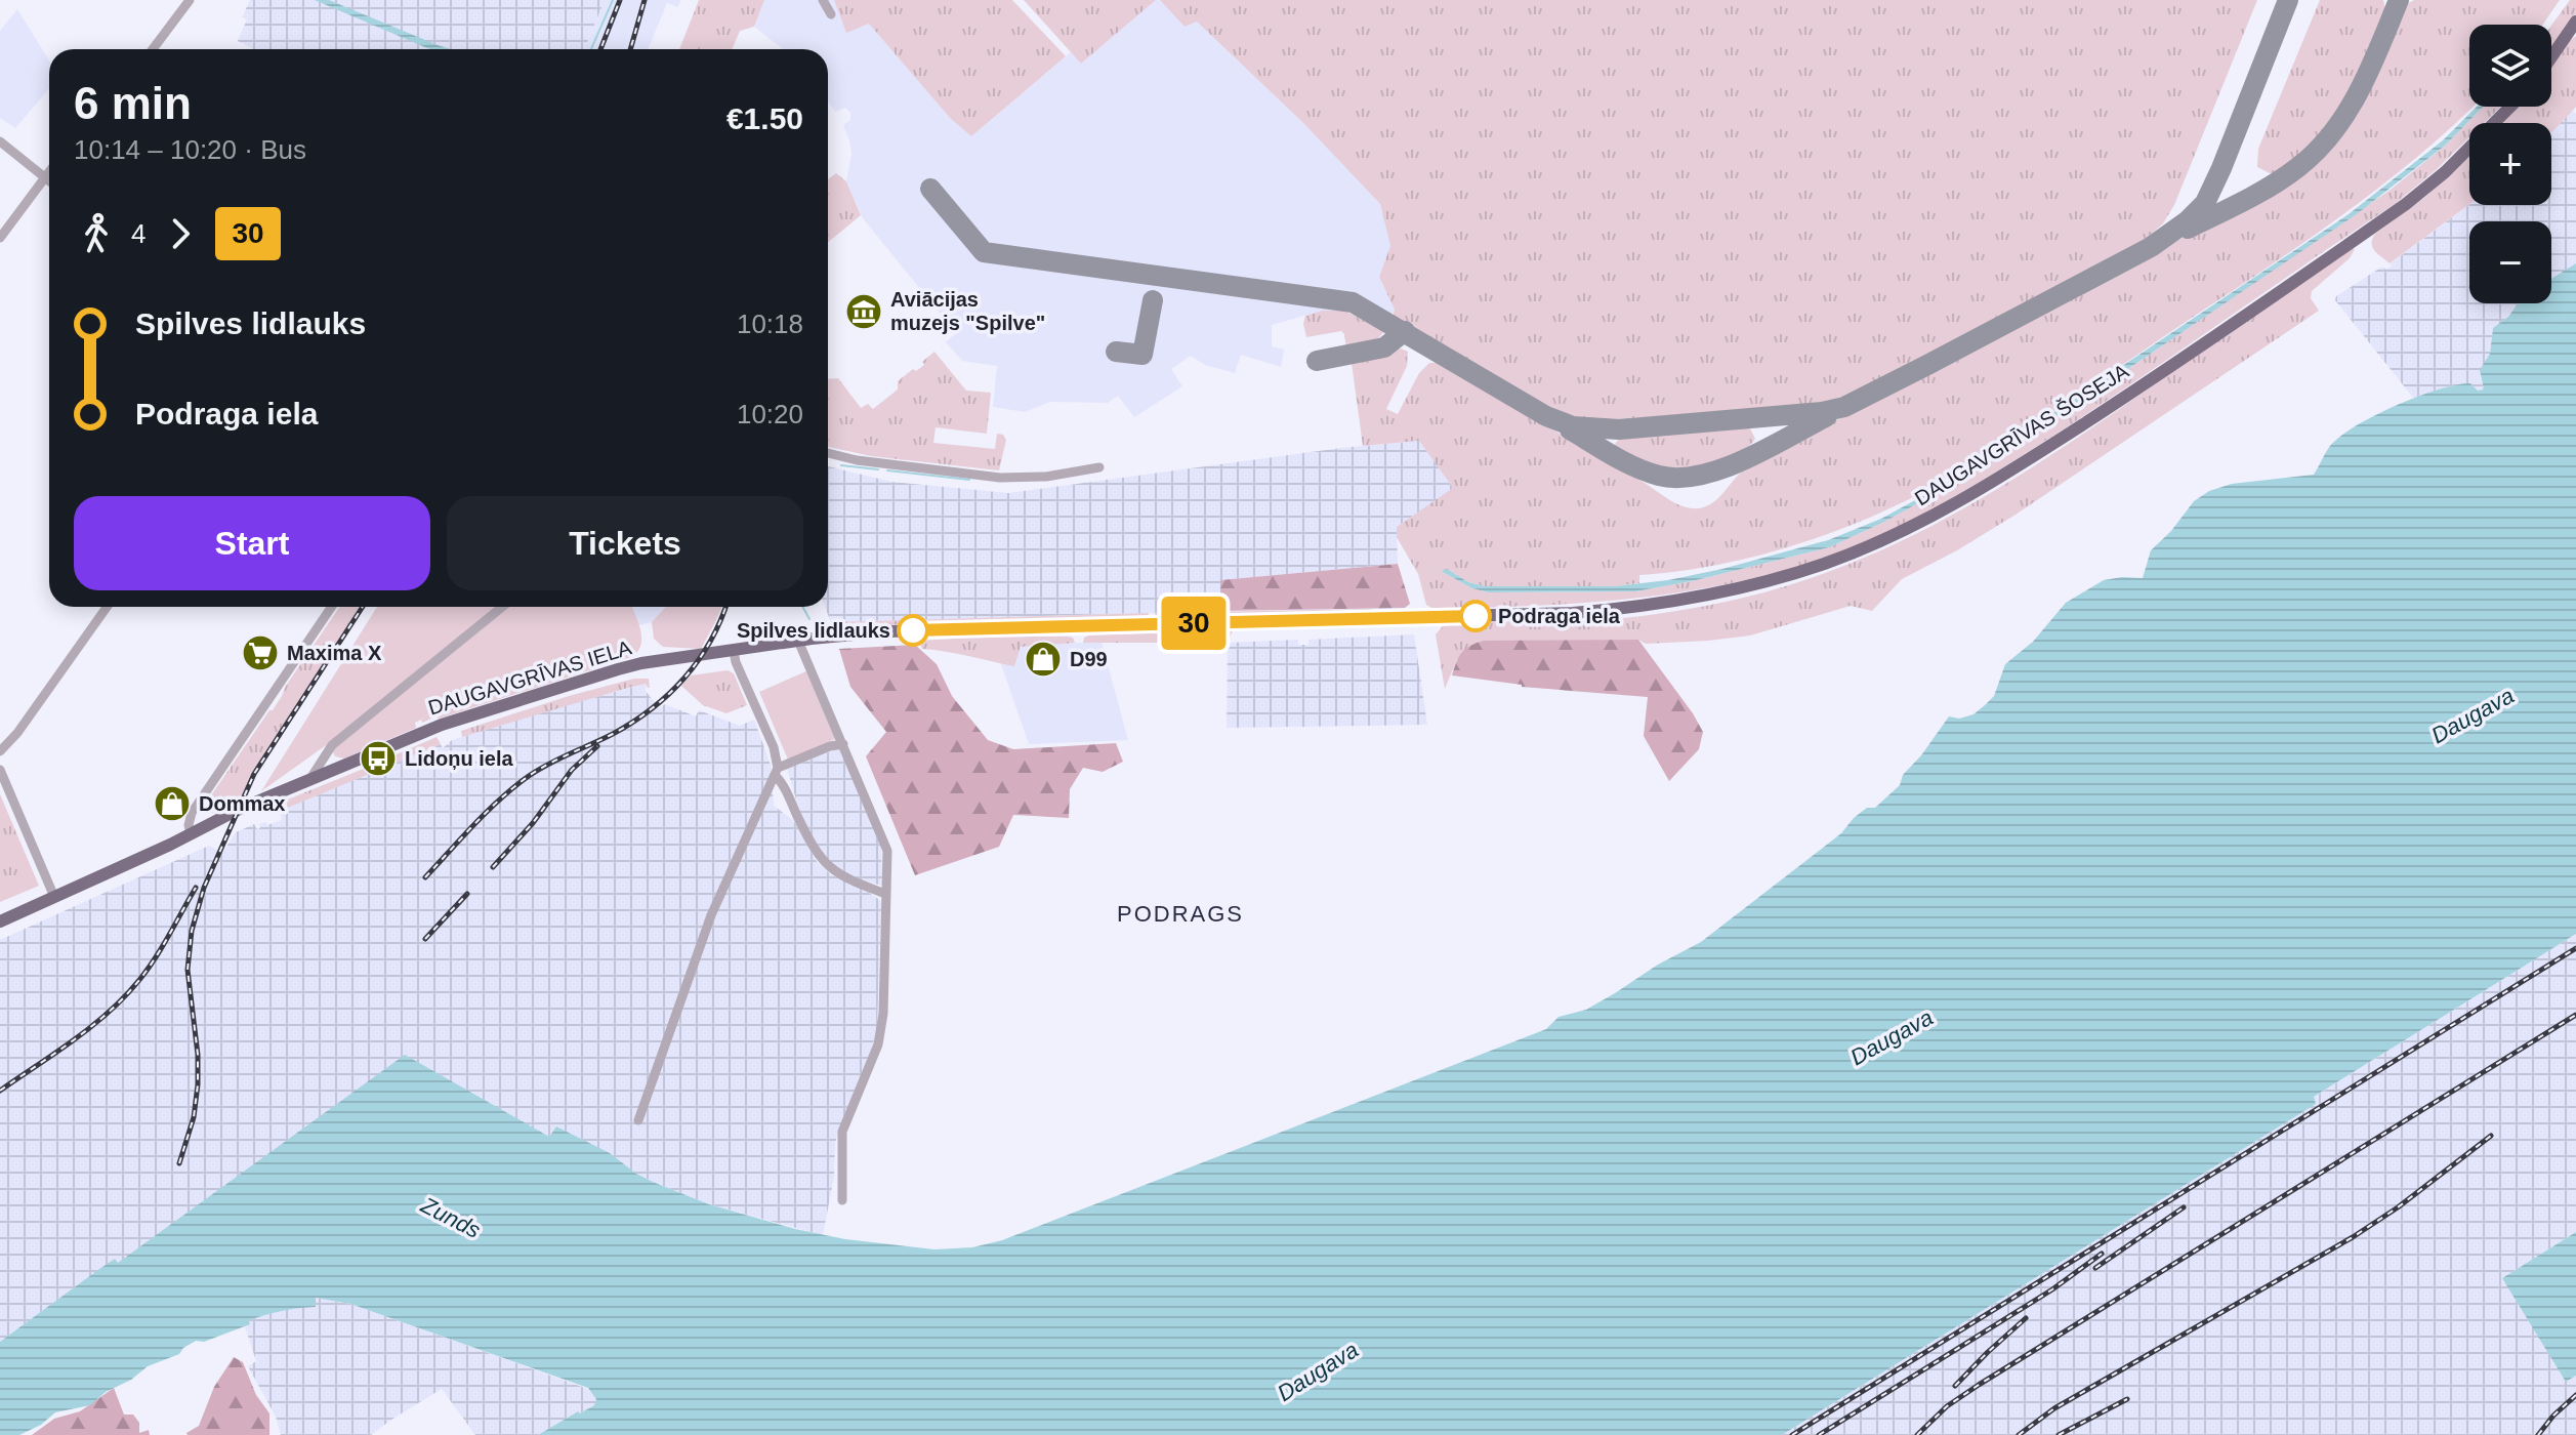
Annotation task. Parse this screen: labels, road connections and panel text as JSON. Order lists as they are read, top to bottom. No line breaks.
{"streets":{"main road":["DAUGAVGRĪVAS ŠOSEJA","DAUGAVGRĪVAS IELA"]},"crossings":[["DAUGAVGRĪVAS ŠOSEJA","DAUGAVGRĪVAS IELA"]],"districts":["PODRAGS"],"water":["Daugava","Zunds"],"places":{"museum":["Aviācijas muzejs \"Spilve\""],"other":["Podraga iela","Spilves lidlauks"],"supermarket":["Maxima X"],"shop":["D99","Dommax"],"bus stop":["Lidoņu iela"]},"lines":["bus line 30"],"page":{"on_map":"30","map_buttons":["+","−"],"heading":["6 min","10:14 – 10:20 · Bus","€1.50"],"legs":["4","30"],"list":[{"name":"Spilves lidlauks","value":"10:18"},{"name":"Podraga iela","value":"10:20"}],"buttons":["Start","Tickets"]}}
